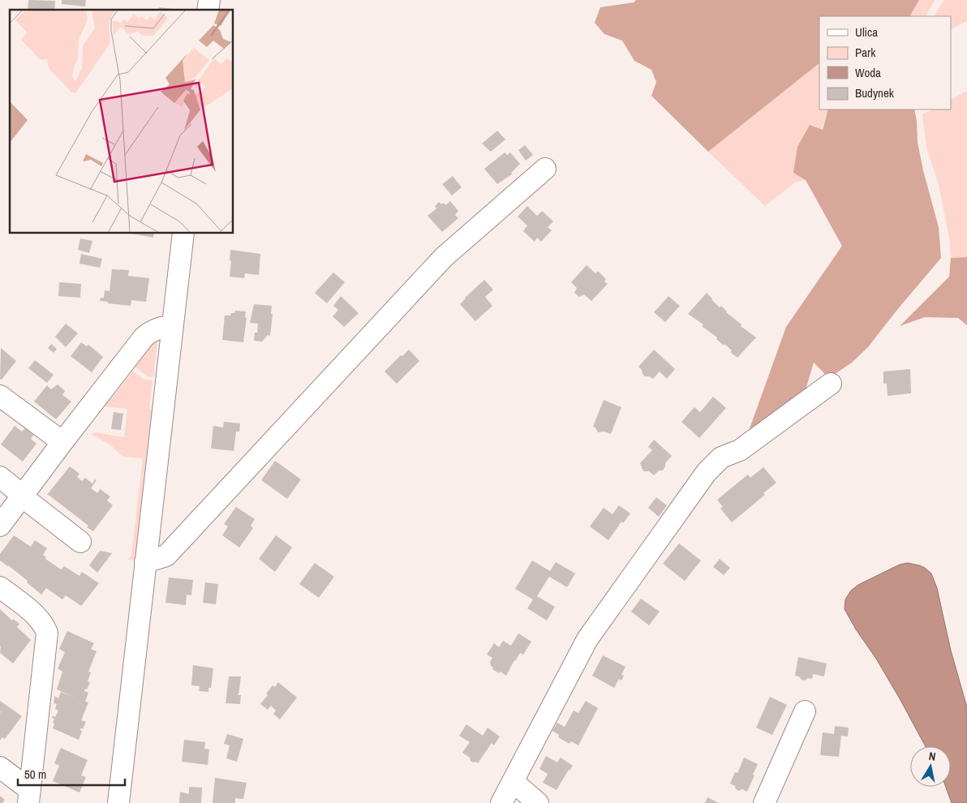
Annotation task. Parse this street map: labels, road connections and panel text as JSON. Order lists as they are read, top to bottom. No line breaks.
{"legend":["Ulica","Park","Woda","Budynek"],"scale_bar":"50 m","north":"top"}
